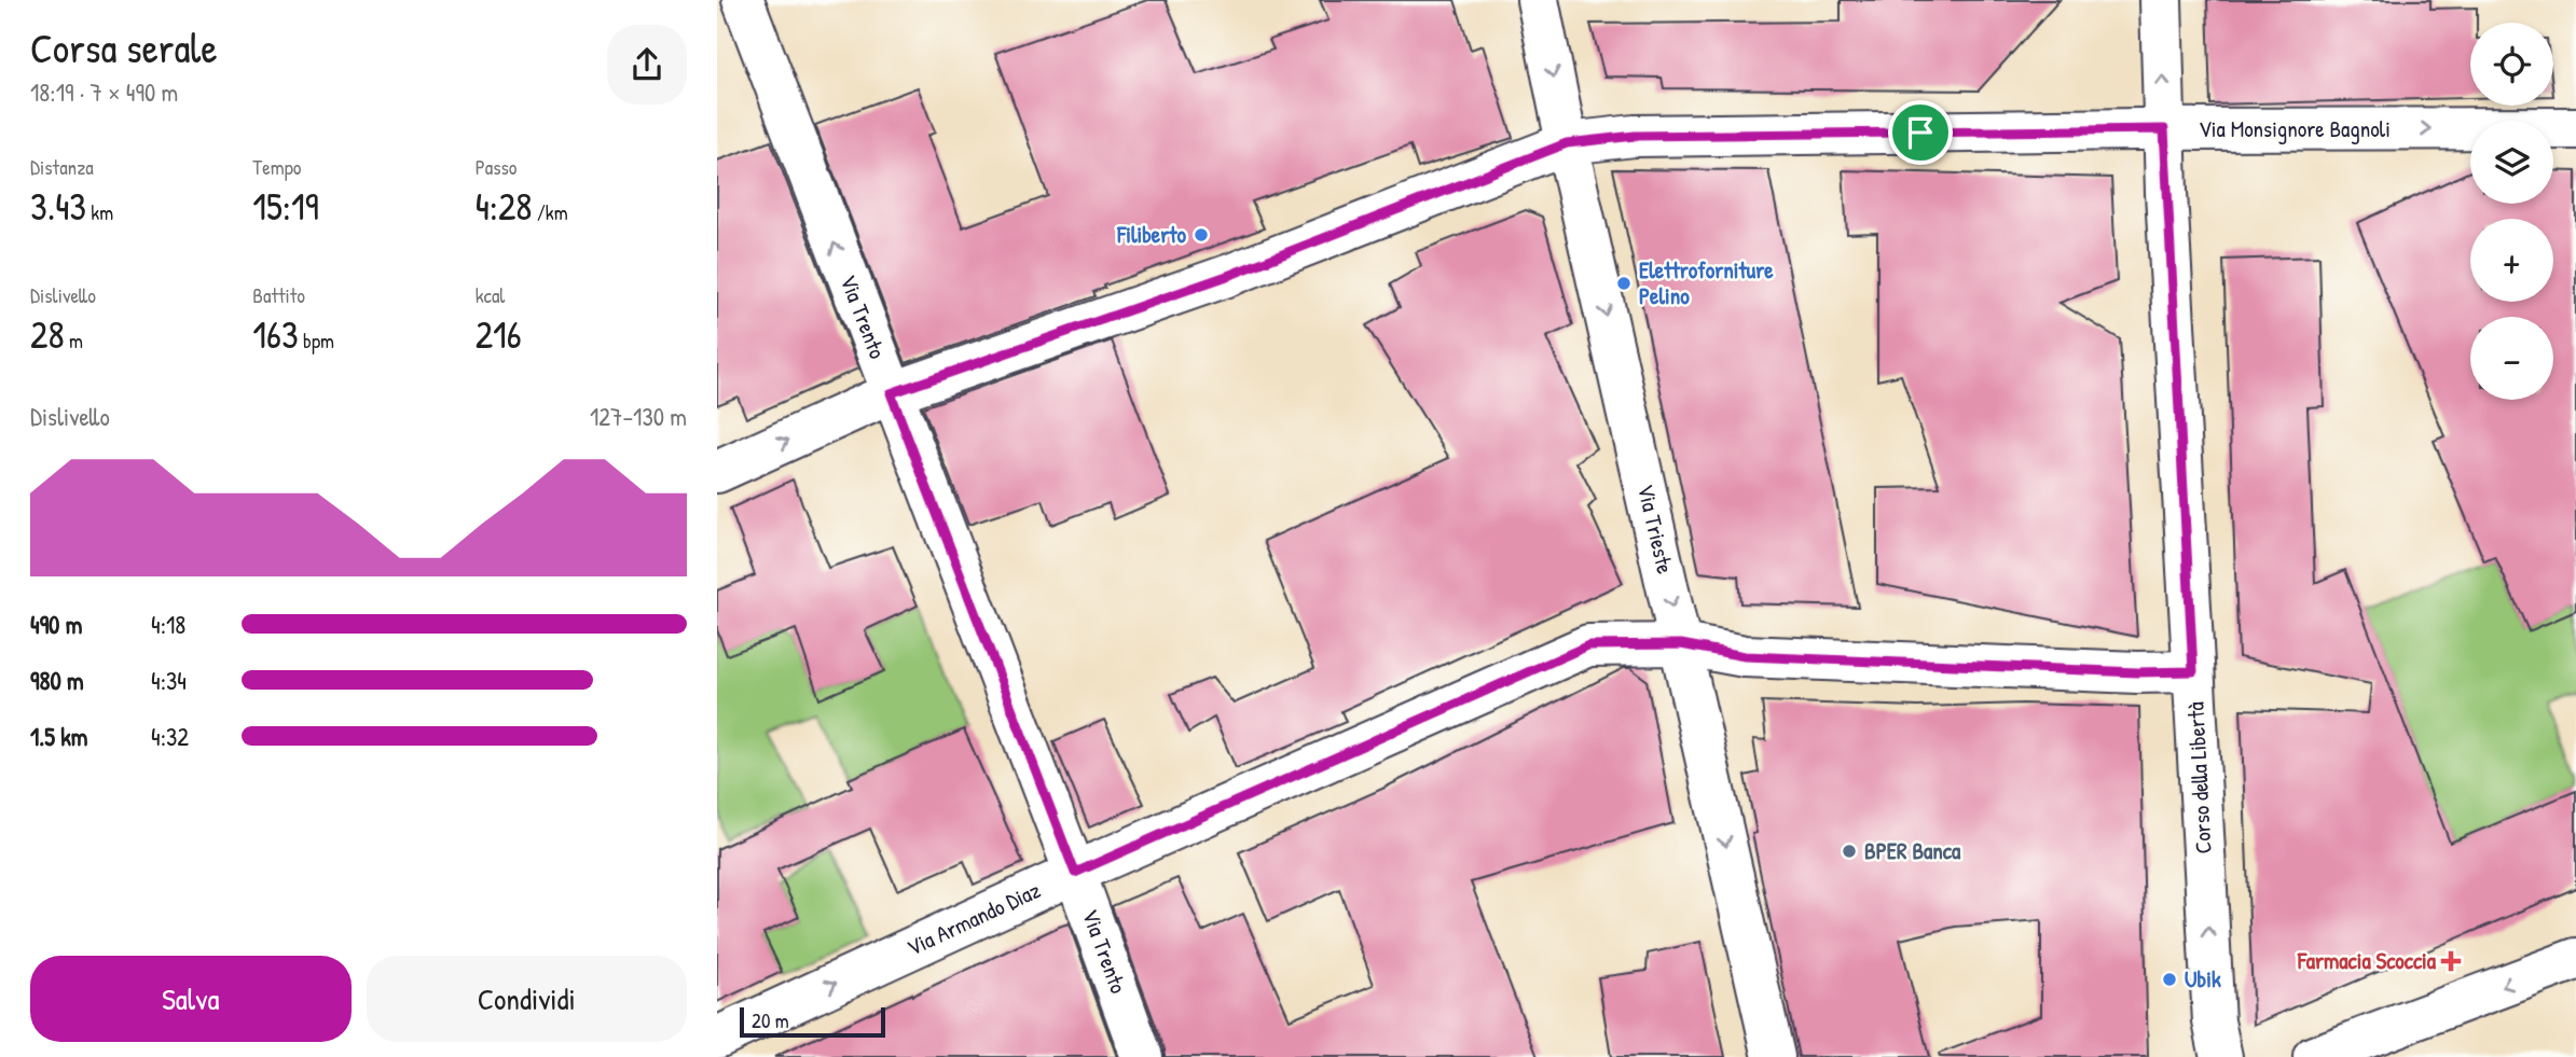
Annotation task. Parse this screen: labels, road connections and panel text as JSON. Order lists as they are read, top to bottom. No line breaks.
{"streets":{"street":["Via Monsignore Bagnoli","Via Trento","Via Trieste","Corso della Libertà","Via Armando Diaz"]},"crossings":[["Via Monsignore Bagnoli","Via Trento"],["Via Monsignore Bagnoli","Via Trieste"],["Via Monsignore Bagnoli","Corso della Libertà"],["Via Trento","Via Armando Diaz"],["Via Trieste","Via Armando Diaz"],["Corso della Libertà","Via Armando Diaz"]],"one_way":["Via Trento","Via Trieste","Corso della Libertà"],"places":{"other":["Filiberto","Elettroforniture Pelino","BPER Banca","Ubik"],"health":["Farmacia Scoccia"]},"scale_bar":"20 m","page":{"heading":["Corsa serale","18:19 · 7 × 490 m"],"map_buttons":["+","−"],"stats":[["Distanza","3.43 km"],["Tempo","15:19"],["Passo","4:28 /km"],["Dislivello","28 m"],["Battito","163 bpm"],["kcal","216"]],"chart":["Dislivello","127–130 m"],"list":[{"name":"490 m","note":"4:18"},{"name":"980 m","note":"4:34"},{"name":"1.5 km","note":"4:32"}],"buttons":["Salva","Condividi"],"scale":"20 m"}}
